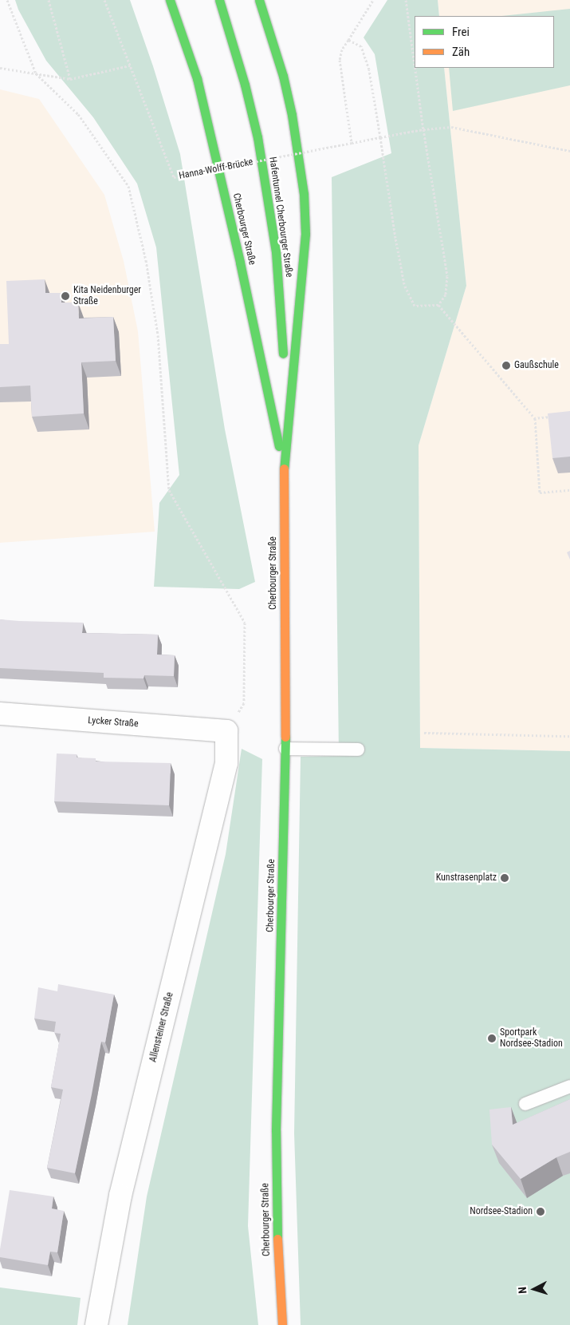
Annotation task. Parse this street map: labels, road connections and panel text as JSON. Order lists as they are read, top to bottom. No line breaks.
{"streets":{"main road":["Hafentunnel Cherbourger Straße","Cherbourger Straße"],"street":["Lycker Straße","Allensteiner Straße"],"path":["Hanna-Wolff-Brücke"]},"crossings":[["Hafentunnel Cherbourger Straße","Cherbourger Straße"],["Lycker Straße","Allensteiner Straße"]],"places":["Kita Neidenburger Straße","Gaußschule","Kunstrasenplatz","Sportpark Nordsee-Stadion","Nordsee-Stadion"],"legend":["Frei","Zäh"],"north":"left"}
